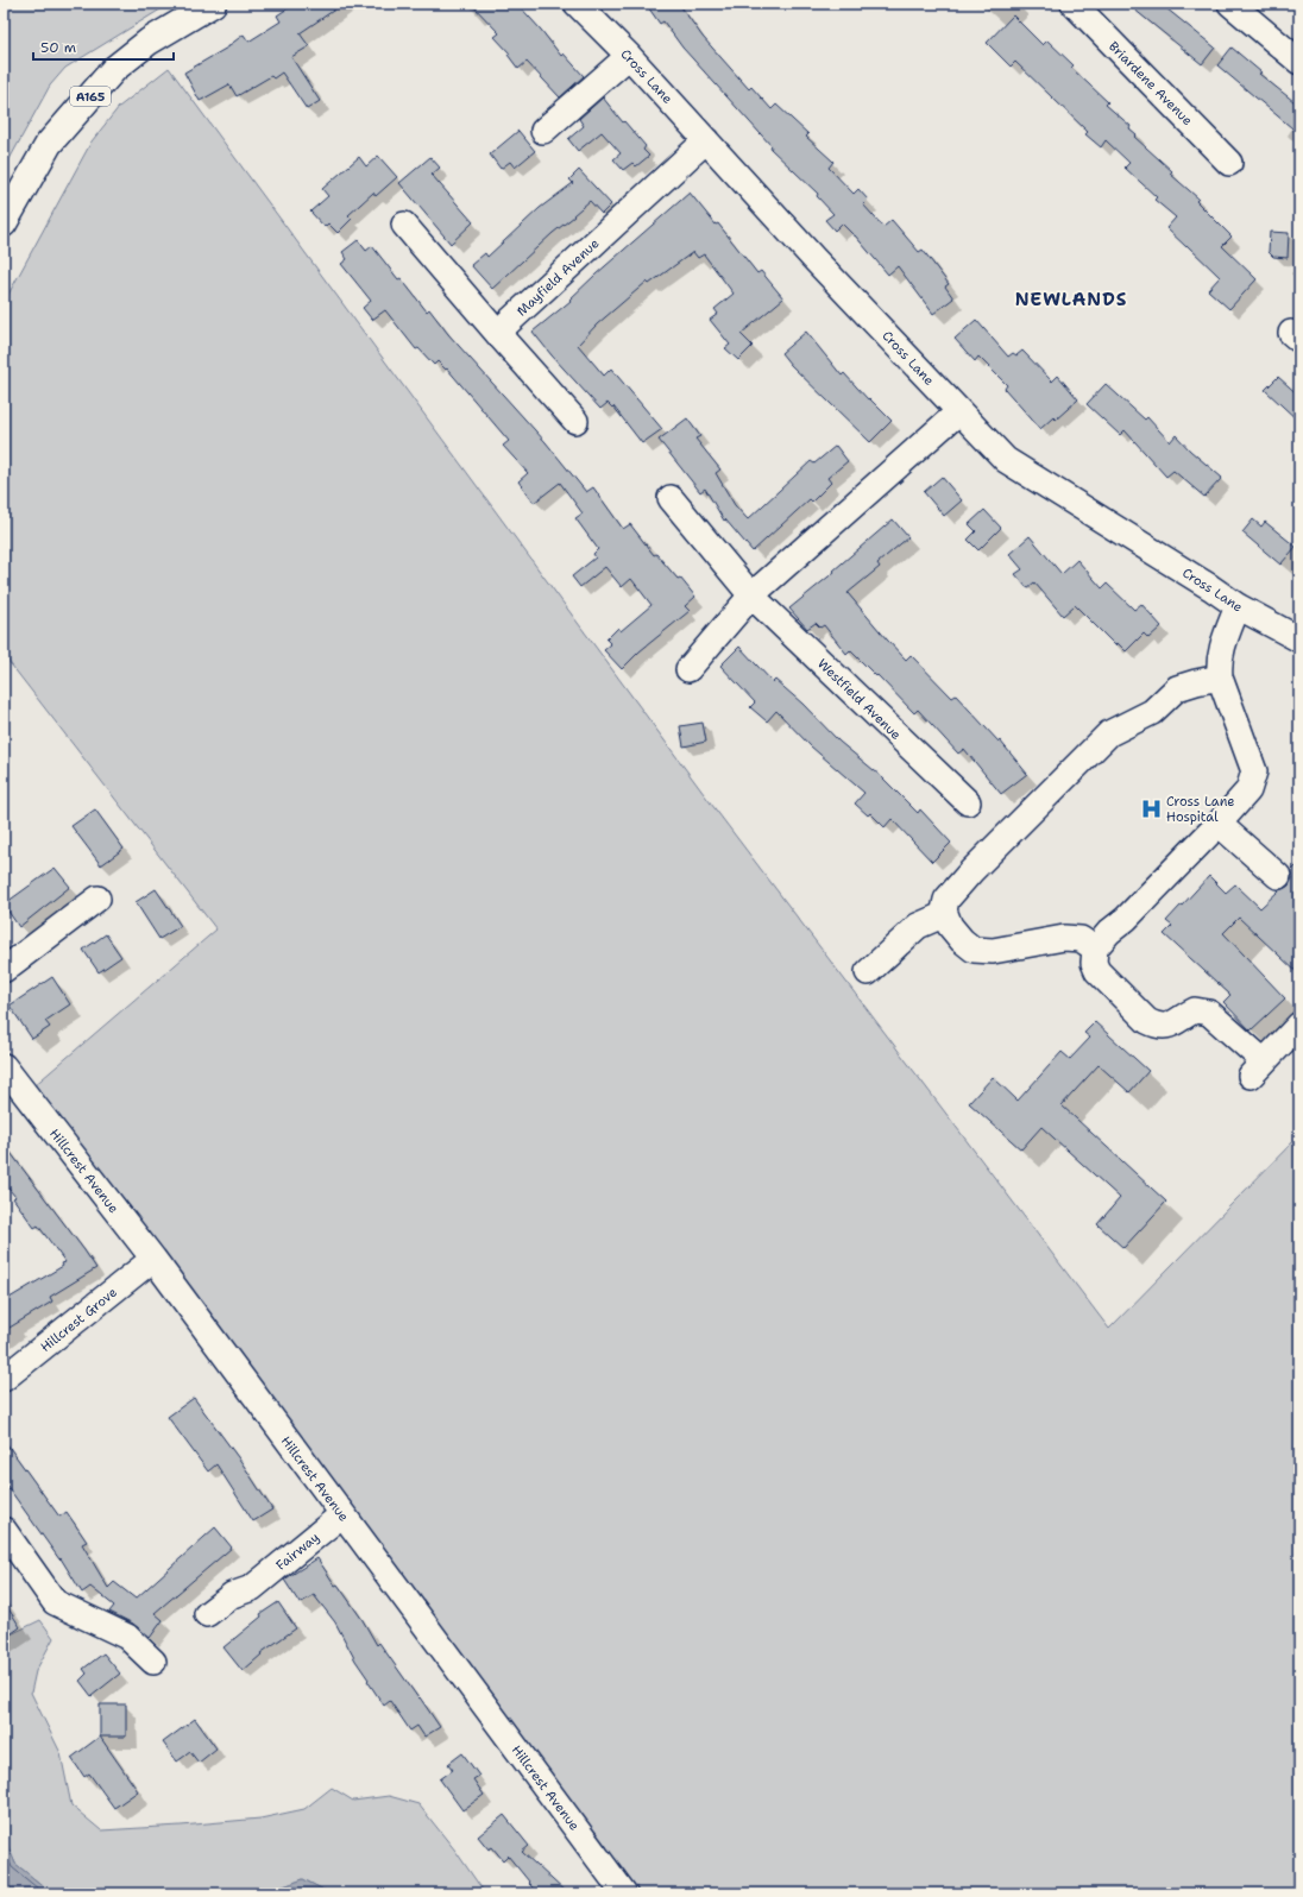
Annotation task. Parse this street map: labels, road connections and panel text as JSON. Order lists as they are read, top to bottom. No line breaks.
{"streets":{"main road":["A165"],"street":["Cross Lane","Briardene Avenue","Mayfield Avenue","Westfield Avenue","Hillcrest Avenue","Hillcrest Grove","Fairway"]},"crossings":[["Cross Lane","Mayfield Avenue"],["Hillcrest Avenue","Hillcrest Grove"],["Hillcrest Avenue","Fairway"]],"districts":["NEWLANDS"],"places":{"hospital":["Cross Lane Hospital"]},"scale_bar":"50 m"}
